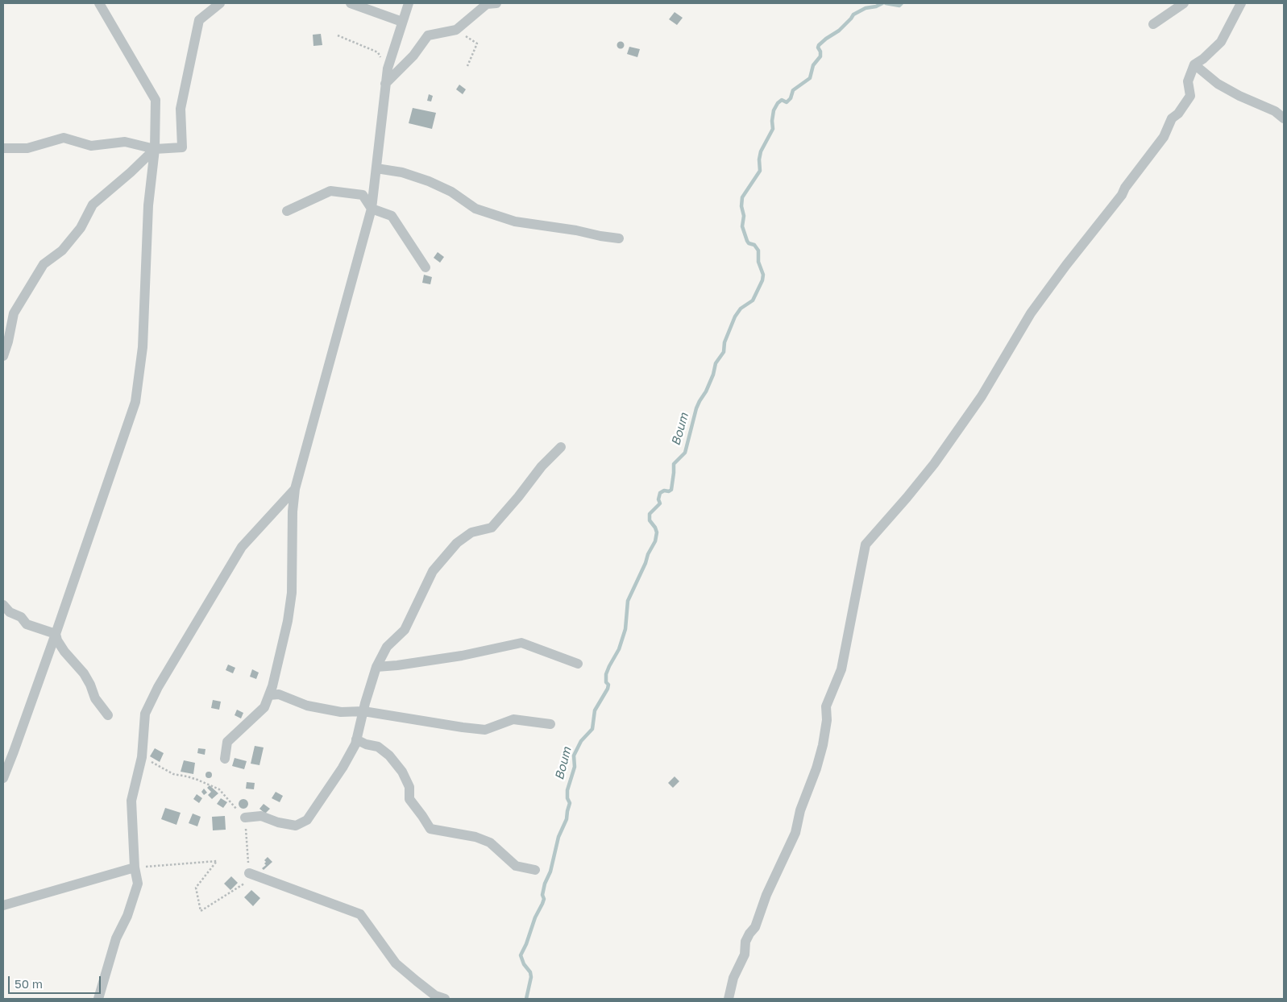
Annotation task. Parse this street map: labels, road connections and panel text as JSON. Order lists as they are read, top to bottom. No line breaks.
{"water":["Boum"],"scale_bar":"50 m"}
